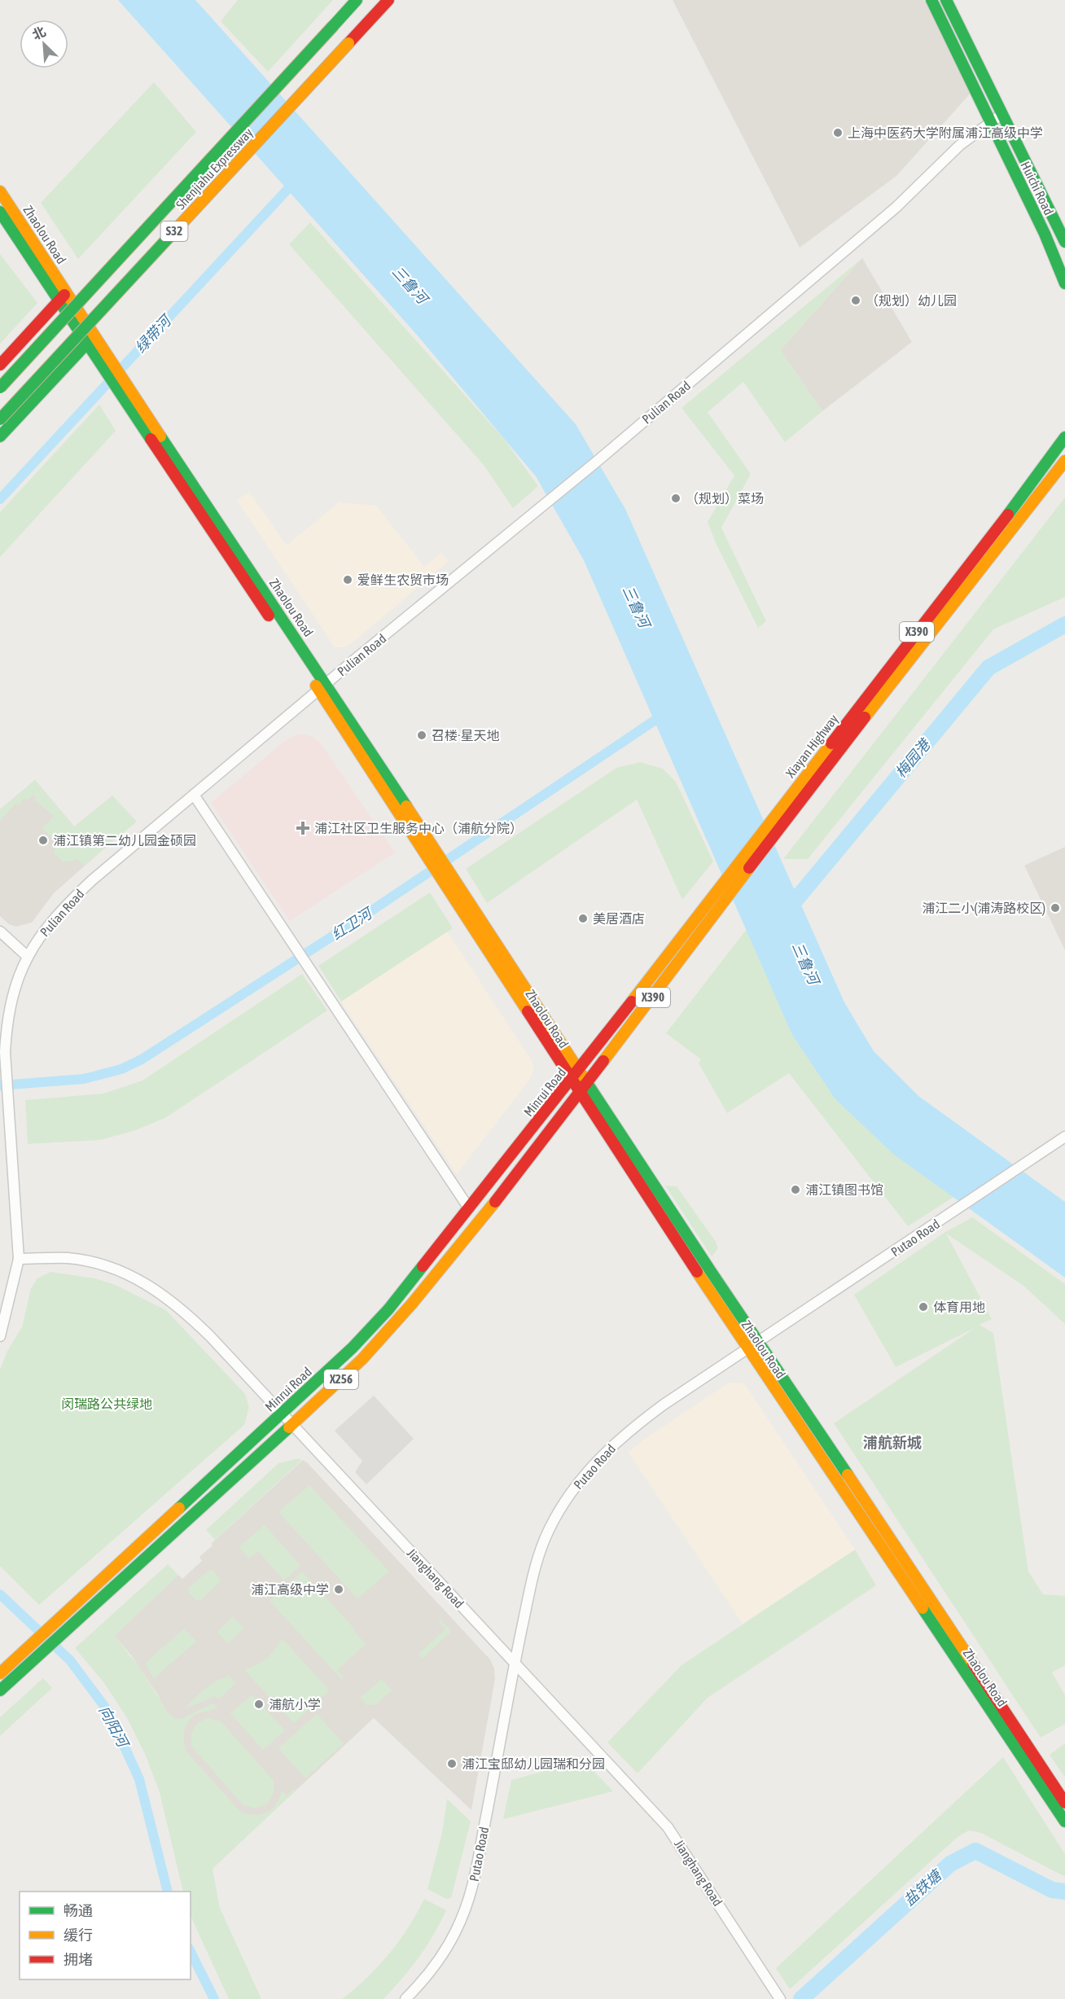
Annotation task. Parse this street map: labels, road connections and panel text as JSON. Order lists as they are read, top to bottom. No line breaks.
{"streets":{"main road":["Shenjiahu Expressway","Huichi Road","S32","Zhaolou Road","X390","Xiayan Highway","Minrui Road","X256"],"street":["Pulian Road","Putao Road","Jianghang Road"]},"crossings":[["Huichi Road","Pulian Road"],["Zhaolou Road","Pulian Road"],["Zhaolou Road","Xiayan Highway"],["Zhaolou Road","Minrui Road"],["Zhaolou Road","Putao Road"],["Pulian Road","Jianghang Road"],["Xiayan Highway","Minrui Road"],["Minrui Road","Jianghang Road"],["Putao Road","Jianghang Road"]],"districts":["浦航新城"],"water":["三鲁河","绿带河","梅园港","红卫河","向阳河","盐铁塘"],"parks":["闵瑞路公共绿地"],"places":{"other":["上海中医药大学附属浦江高级中学","（规划）幼儿园","（规划）菜场","爱鲜生农贸市场","召楼·星天地","浦江镇第二幼儿园金硕园","浦江二小(浦涛路校区)","美居酒店","浦江镇图书馆","体育用地","浦江高级中学","浦航小学","浦江宝邸幼儿园瑞和分园"],"health":["浦江社区卫生服务中心（浦航分院）"]},"legend":["畅通","缓行","拥堵"],"north":"top left"}
